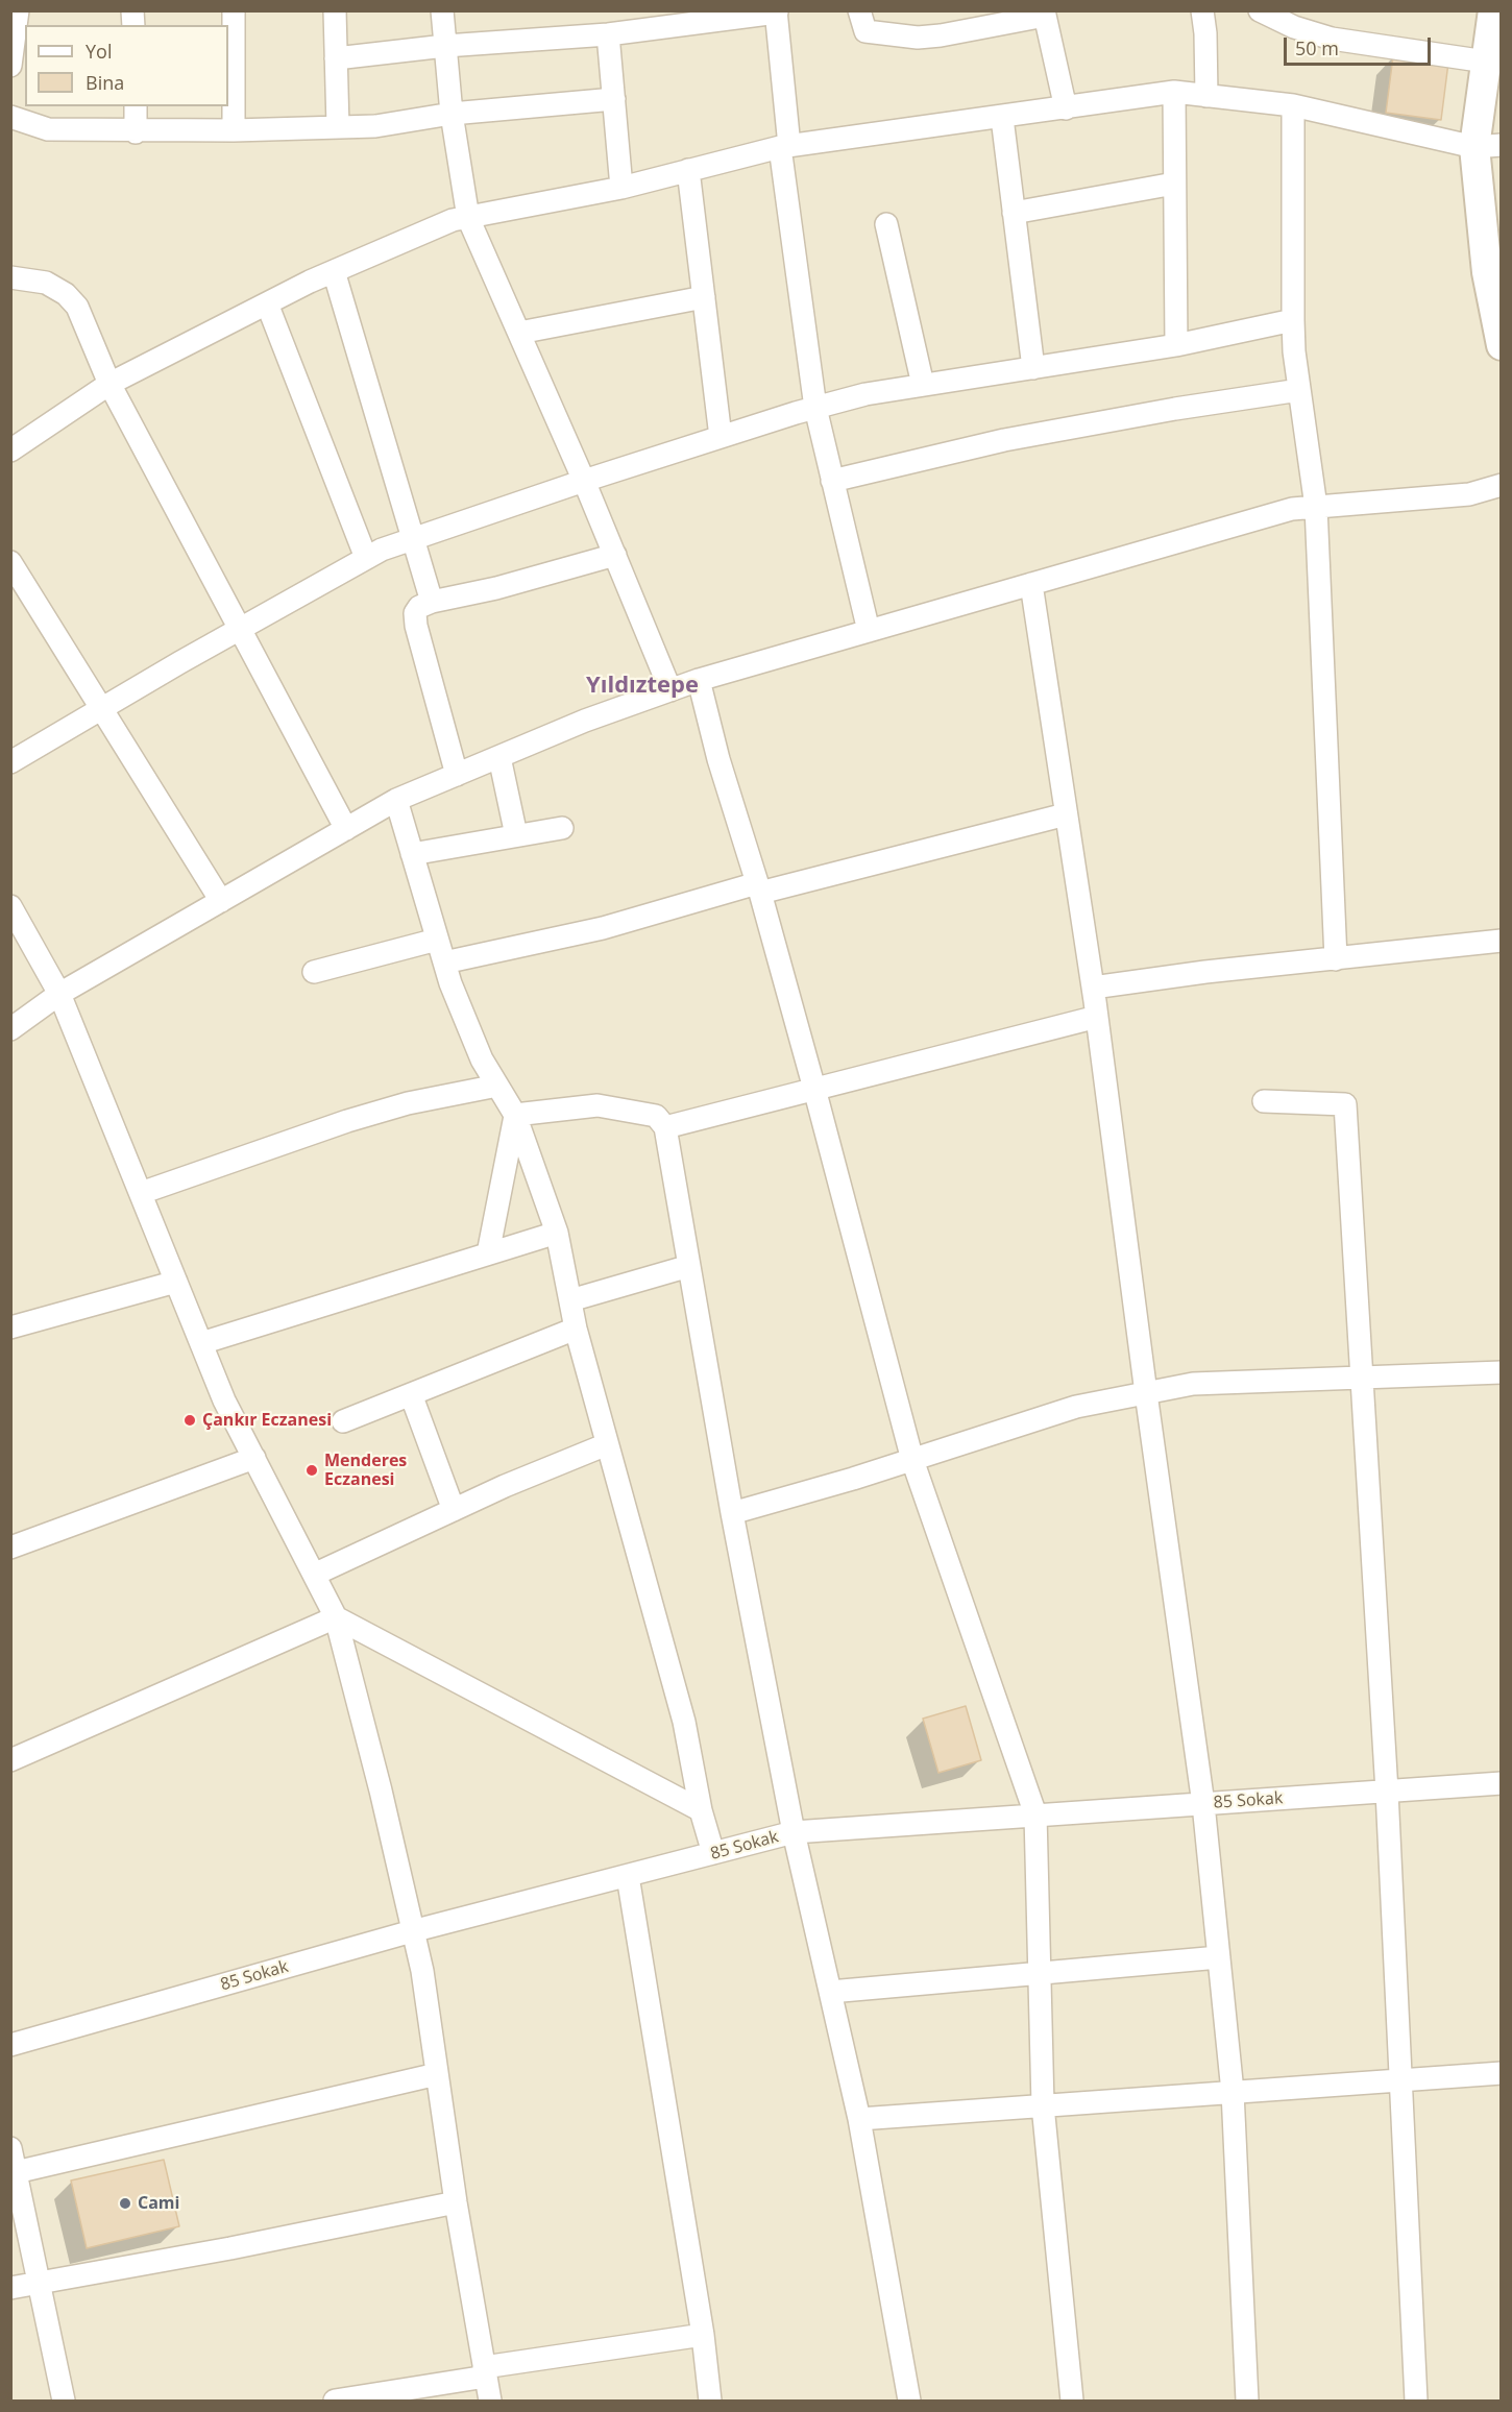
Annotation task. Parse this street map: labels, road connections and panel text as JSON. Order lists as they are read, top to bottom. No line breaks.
{"streets":{"street":["85 Sokak"]},"districts":["Yıldıztepe"],"places":["Çankır Eczanesi","Menderes Eczanesi","Cami"],"legend":["Yol","Bina"],"scale_bar":"50 m"}
